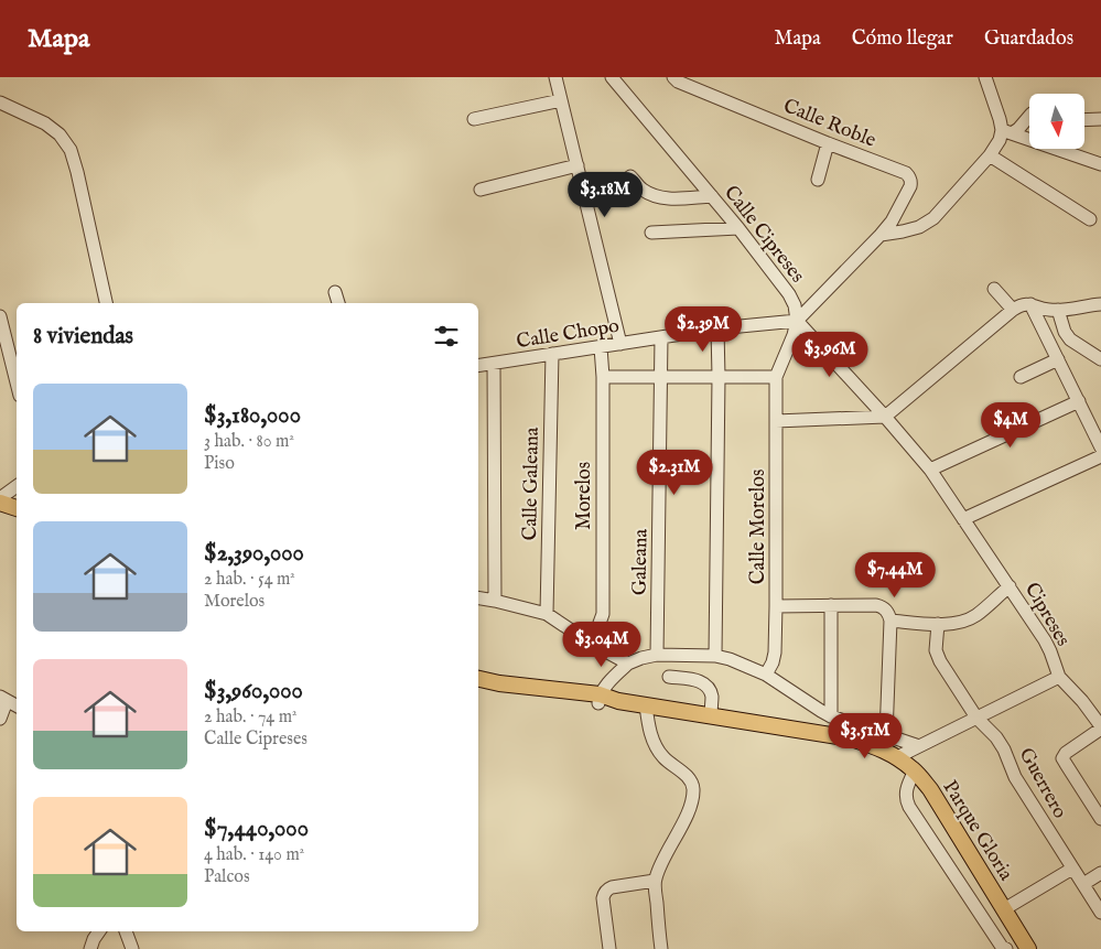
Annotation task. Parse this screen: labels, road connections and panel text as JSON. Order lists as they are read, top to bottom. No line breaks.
{"streets":{"main road":["Parque Gloria"],"street":["Calle Roble","Calle Cipreses","Calle Chopo","Calle Galeana","Morelos","Calle Morelos","Galeana","Cipreses","Guerrero"]},"crossings":[["Calle Cipreses","Calle Chopo"],["Calle Cipreses","Calle Morelos"],["Calle Cipreses","Cipreses"],["Calle Chopo","Calle Galeana"],["Calle Chopo","Morelos"],["Calle Chopo","Calle Morelos"],["Calle Chopo","Galeana"]],"north":"bottom","page":{"header":"Mapa","nav":["Mapa","Cómo llegar","Guardados"],"price":["$3.18M","$2.39M","$3.96M","$4M","$2.31M","$7.44M","$3.04M","$3.51M"],"heading":"8 viviendas","list":[{"name":"$3,180,000","note":"3 hab. · 80 m² · Piso"},{"name":"$2,390,000","note":"2 hab. · 54 m² · Morelos"},{"name":"$3,960,000","note":"2 hab. · 74 m² · Calle Cipreses"},{"name":"$7,440,000","note":"4 hab. · 140 m² · Palcos"}]}}
